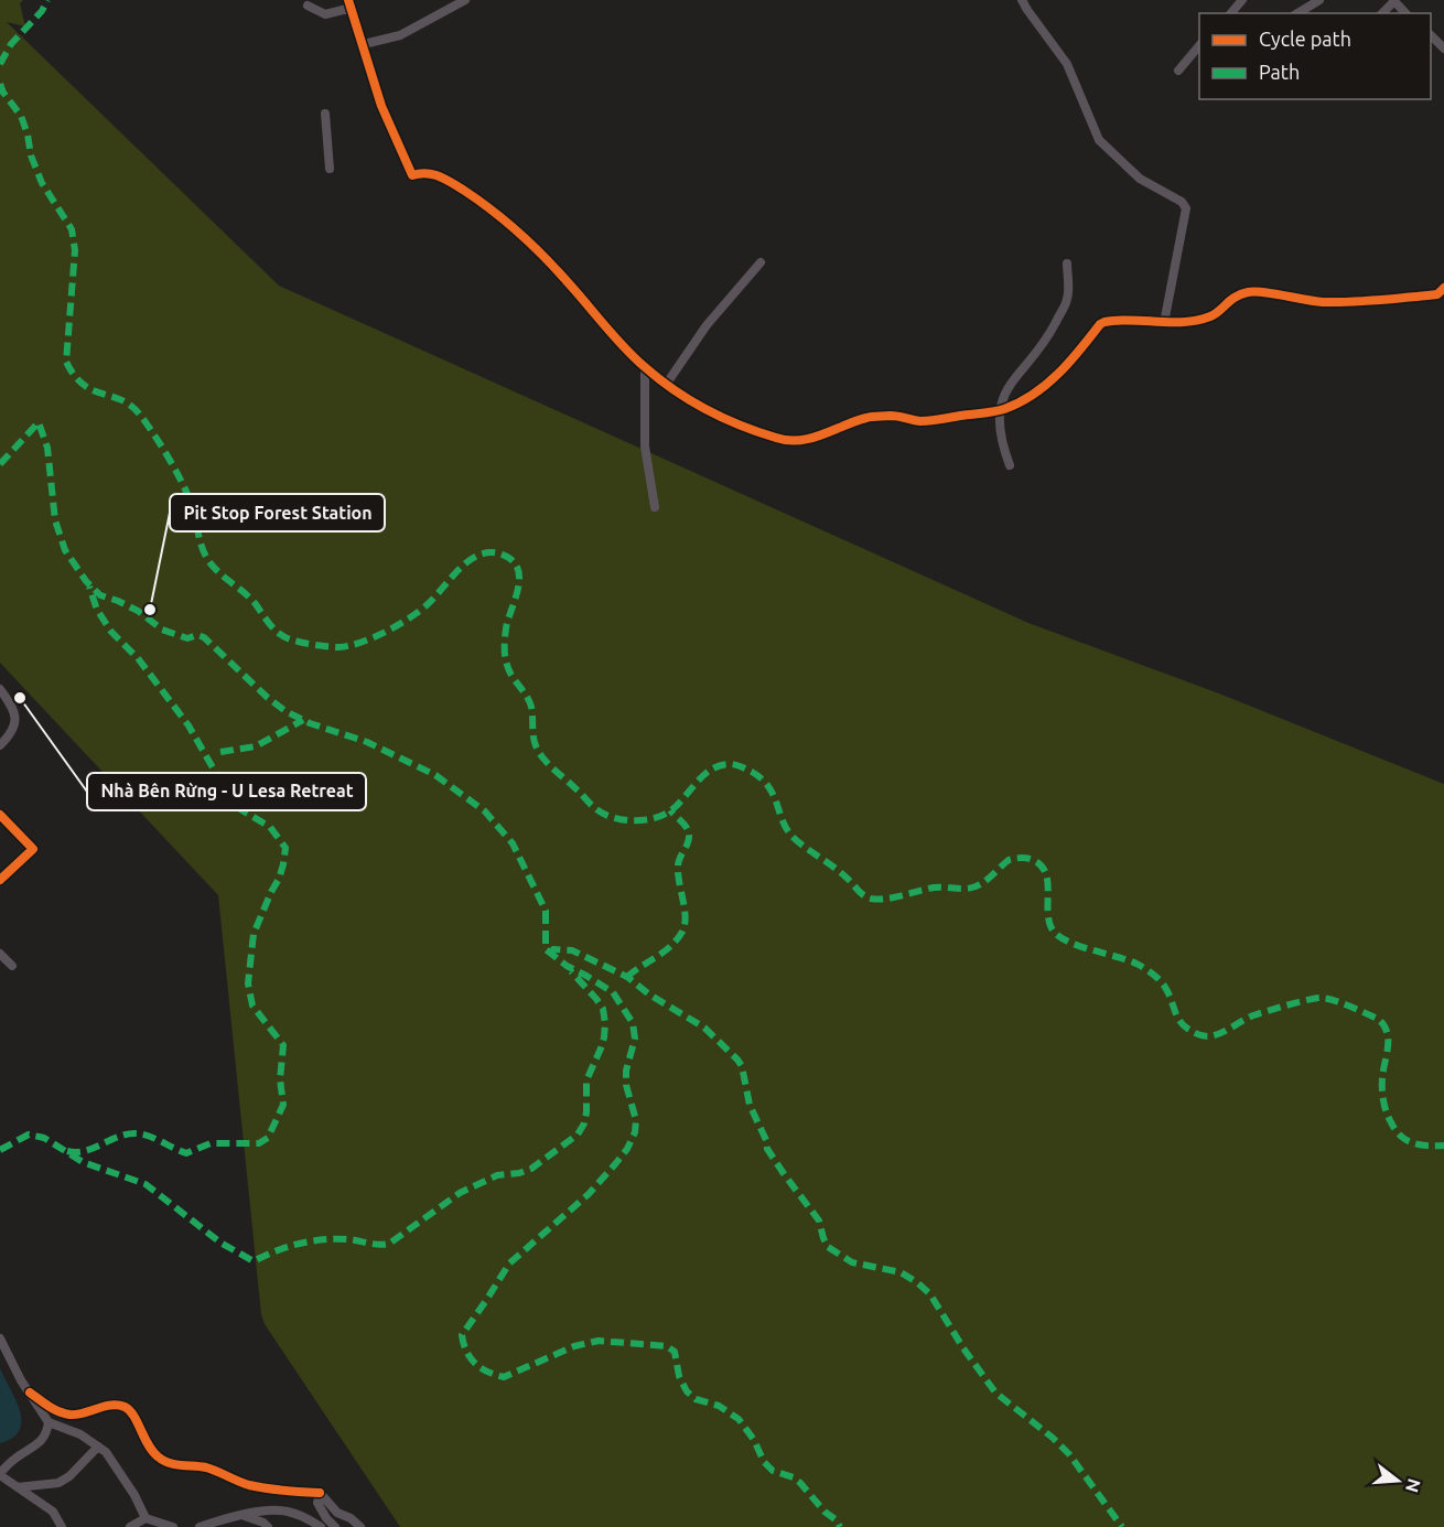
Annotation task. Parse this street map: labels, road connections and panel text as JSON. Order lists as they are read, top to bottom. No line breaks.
{"places":["Pit Stop Forest Station","Nhà Bên Rừng - U Lesa Retreat"],"legend":["Cycle path","Path"],"north":"right"}
